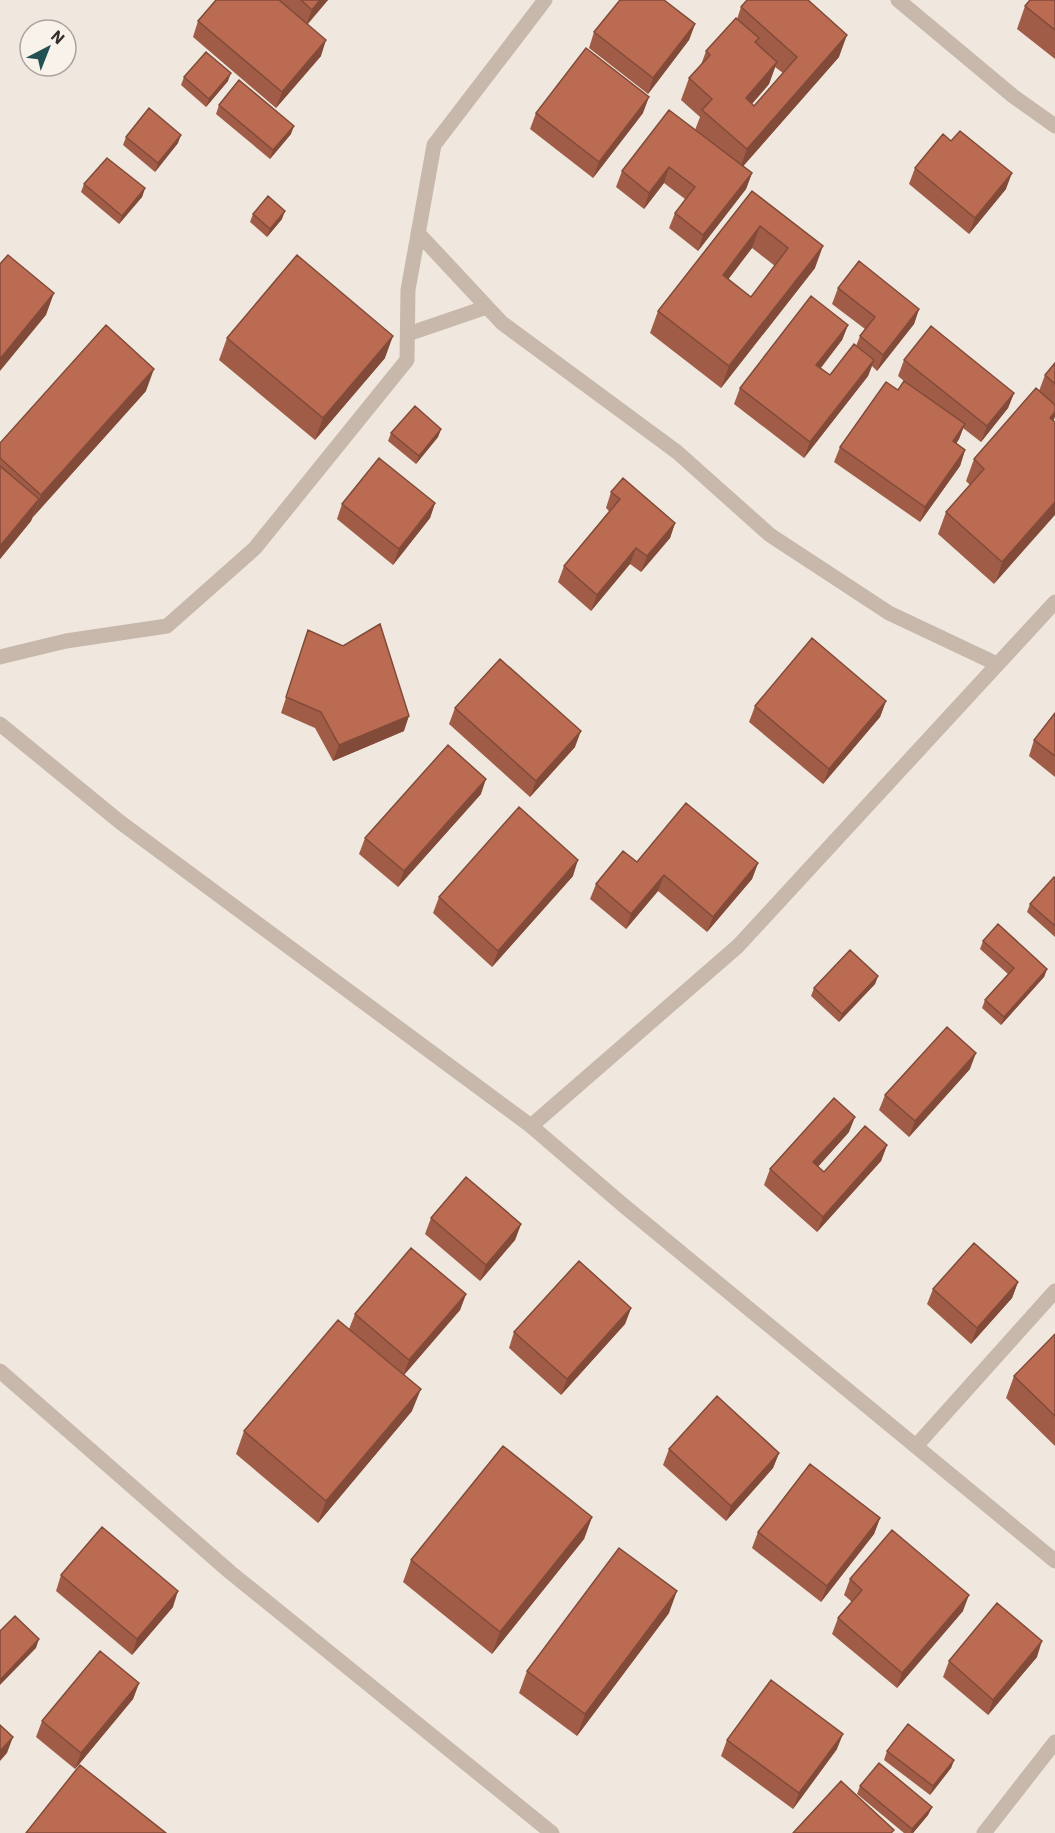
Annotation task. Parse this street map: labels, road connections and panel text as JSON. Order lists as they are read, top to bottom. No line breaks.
{"north":"top right"}
